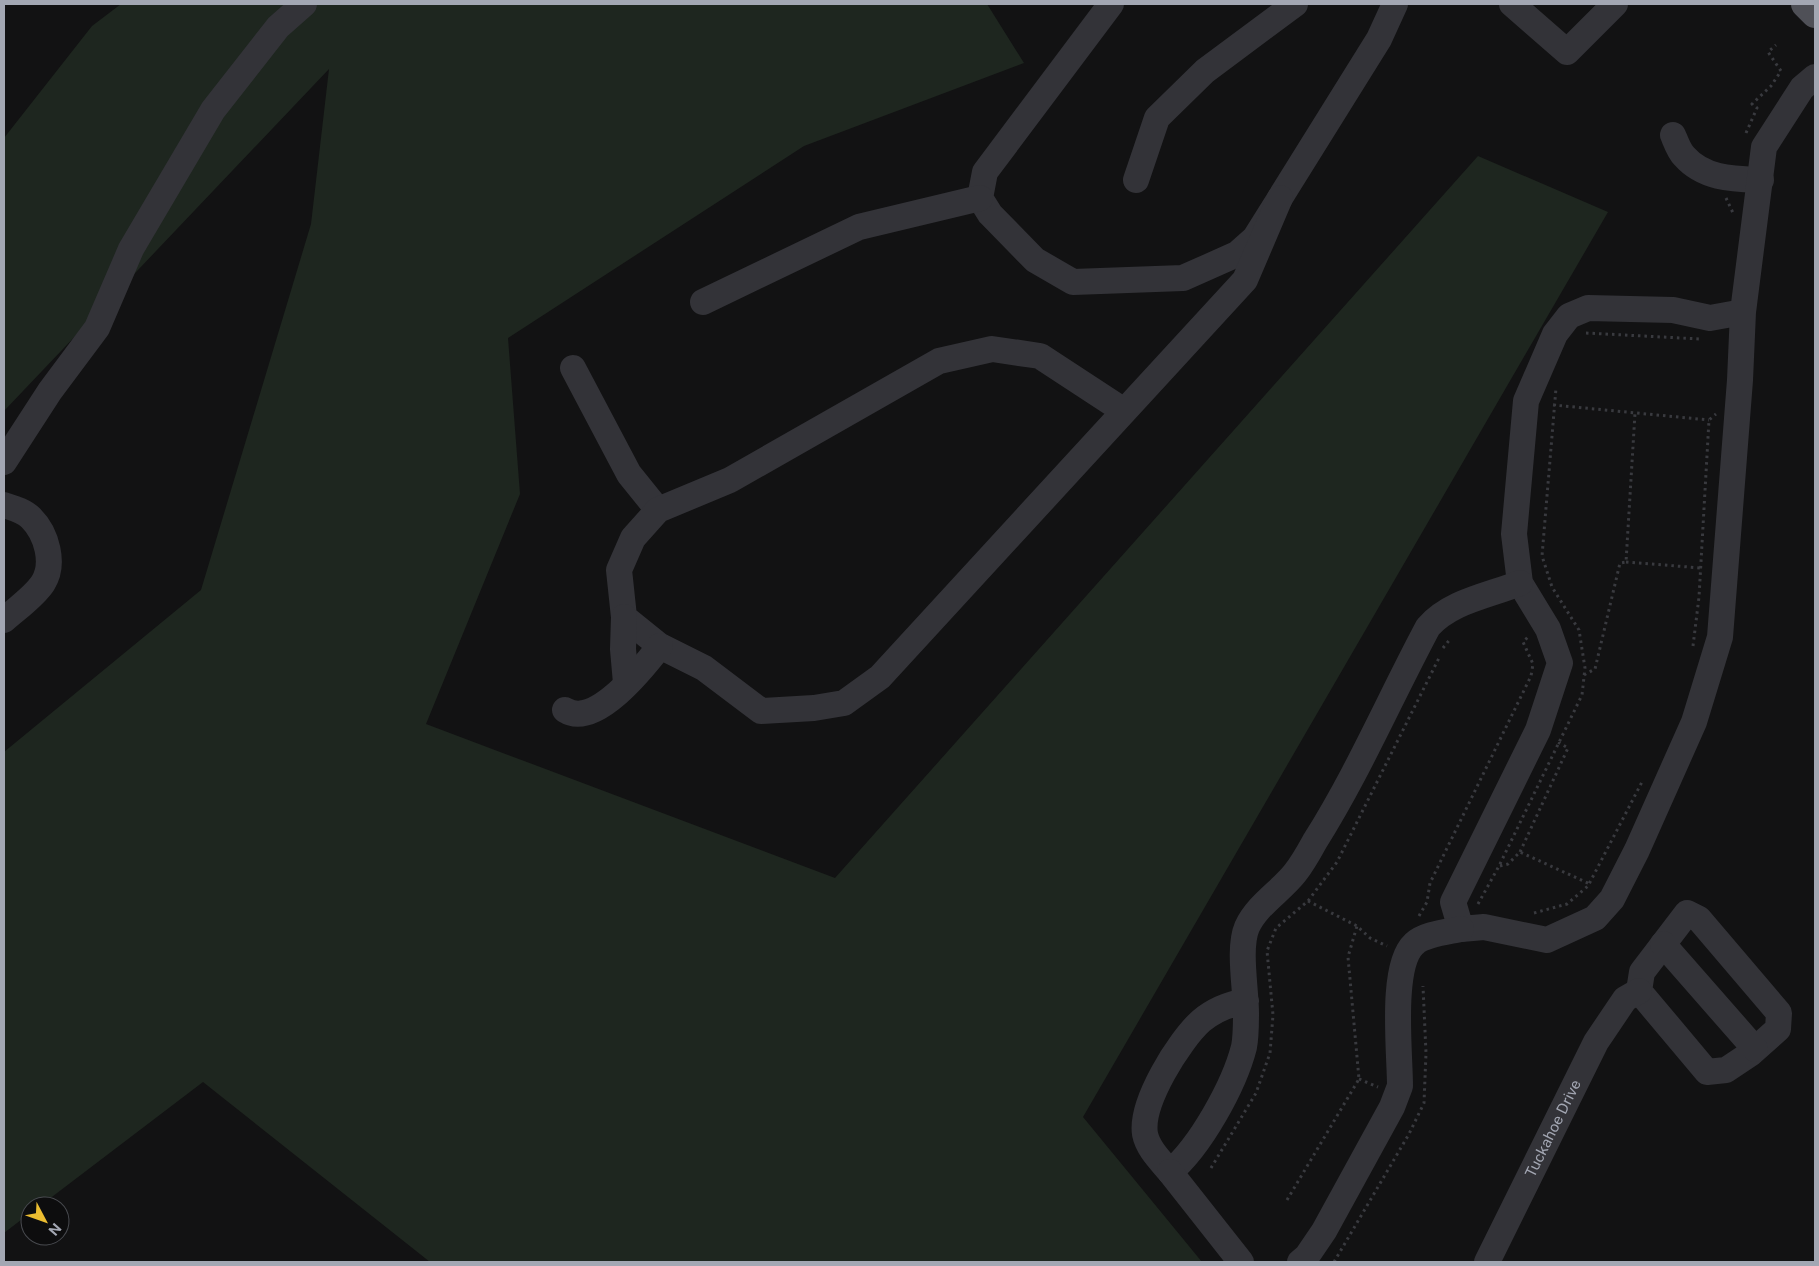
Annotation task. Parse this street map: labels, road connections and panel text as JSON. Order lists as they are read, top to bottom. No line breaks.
{"streets":{"street":["Tuckahoe Drive"]},"north":"bottom right"}
